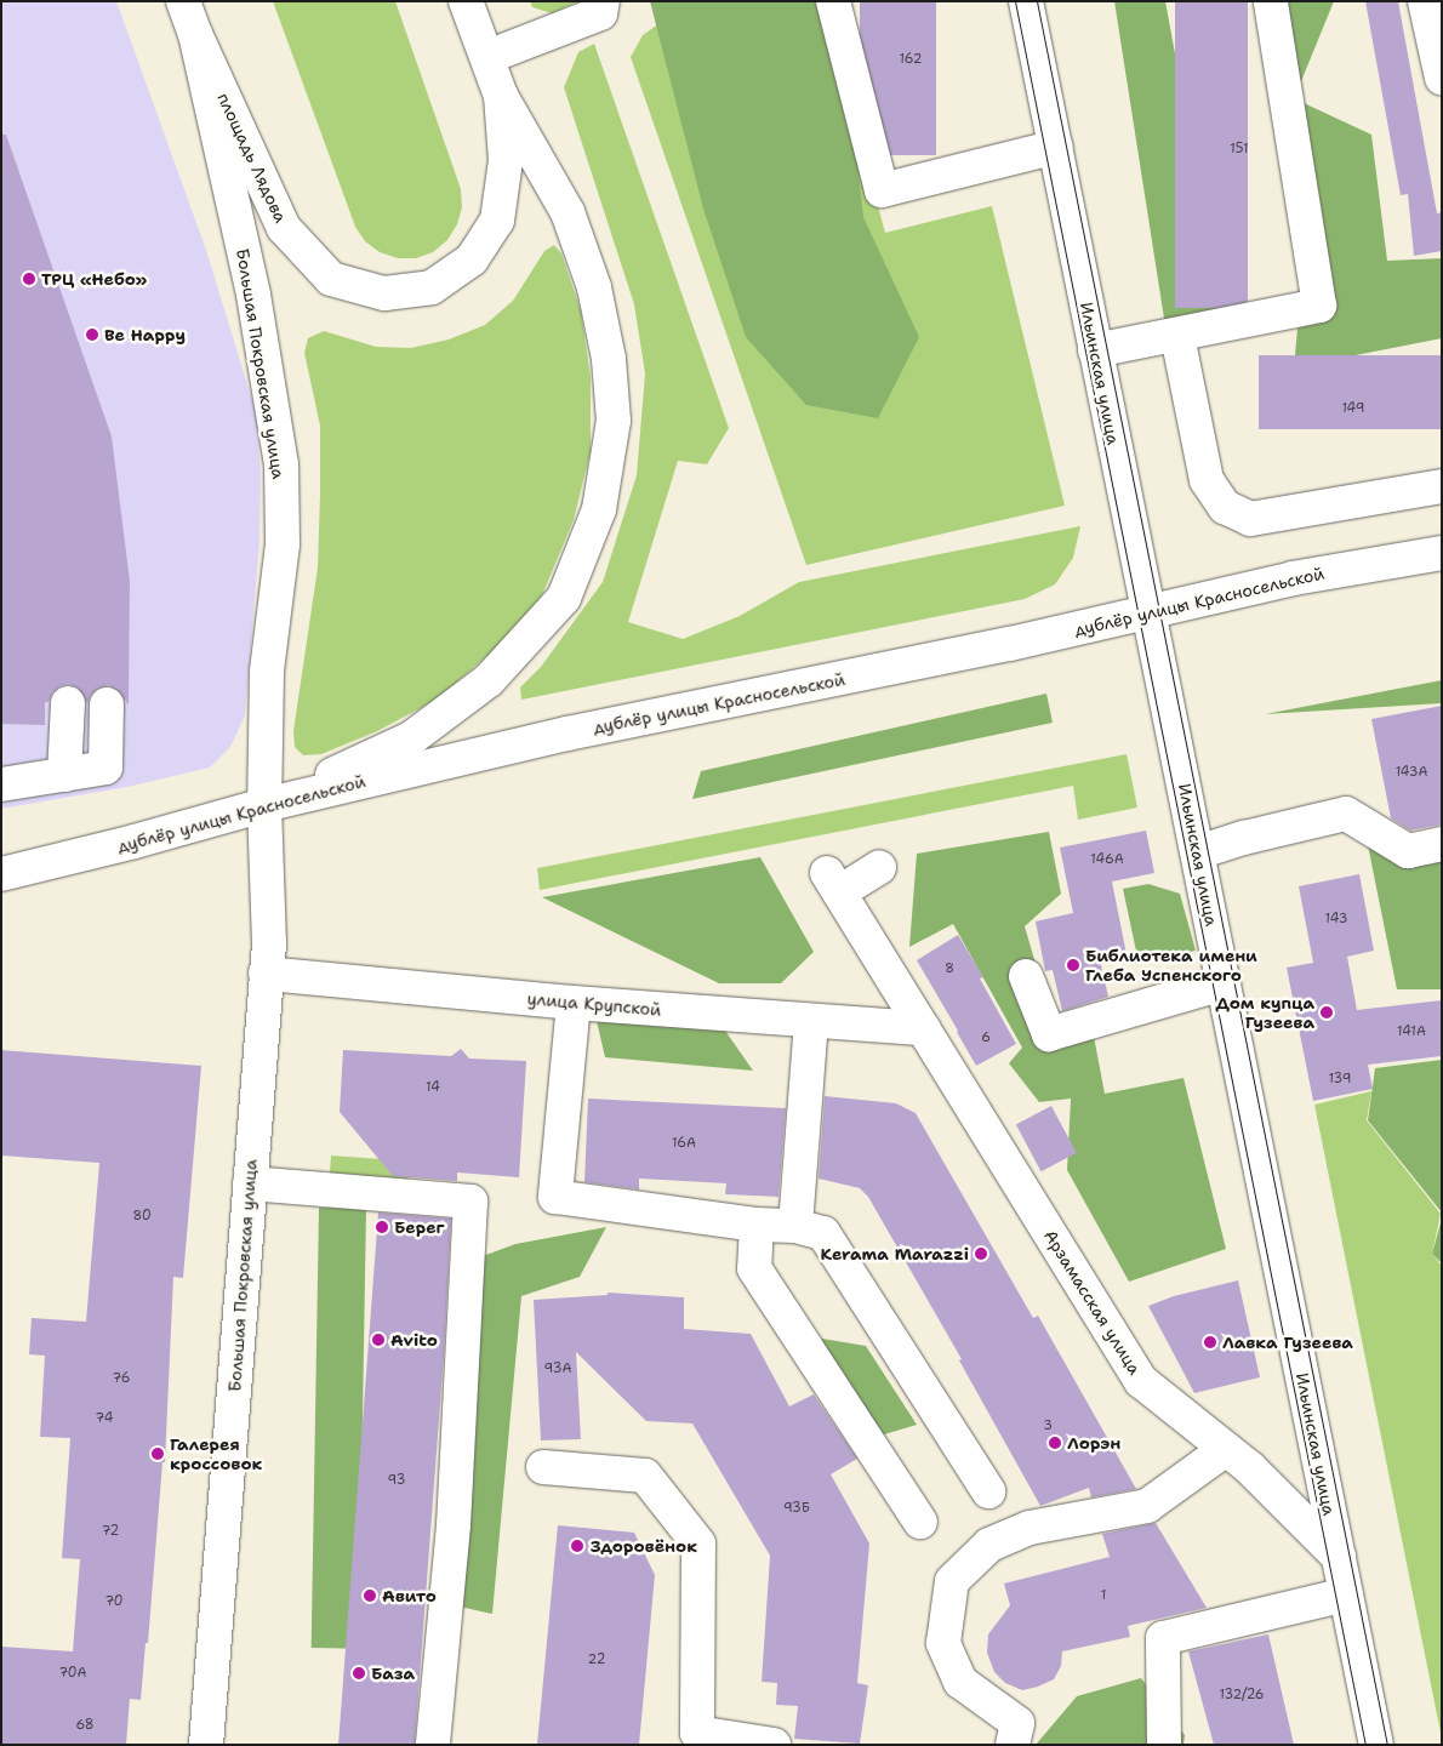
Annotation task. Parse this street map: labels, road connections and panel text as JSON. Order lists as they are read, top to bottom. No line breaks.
{"streets":{"main road":["площадь Лядова","Большая Покровская улица","Ильинская улица","дублёр улицы Красносельской","улица Крупской","Арзамасская улица"]},"crossings":[["площадь Лядова","Большая Покровская улица"],["Большая Покровская улица","дублёр улицы Красносельской"],["Большая Покровская улица","улица Крупской"],["Ильинская улица","дублёр улицы Красносельской"],["Ильинская улица","Арзамасская улица"],["улица Крупской","Арзамасская улица"]],"places":["ТРЦ «Небо»","Be Happy","Библиотека имени Глеба Успенского","Дом купца Гузеева","Берег","Kerama Marazzi","Avito","Лавка Гузеева","Лорэн","Галерея кроссовок","Здоровёнок","Авито","База"],"house_numbers":["162","151","149","143А","146А","143","8","141А","6","139","14","16А","80","93А","76","74","3","93","93Б","72","1","70","22","70А","132/26","68"]}
